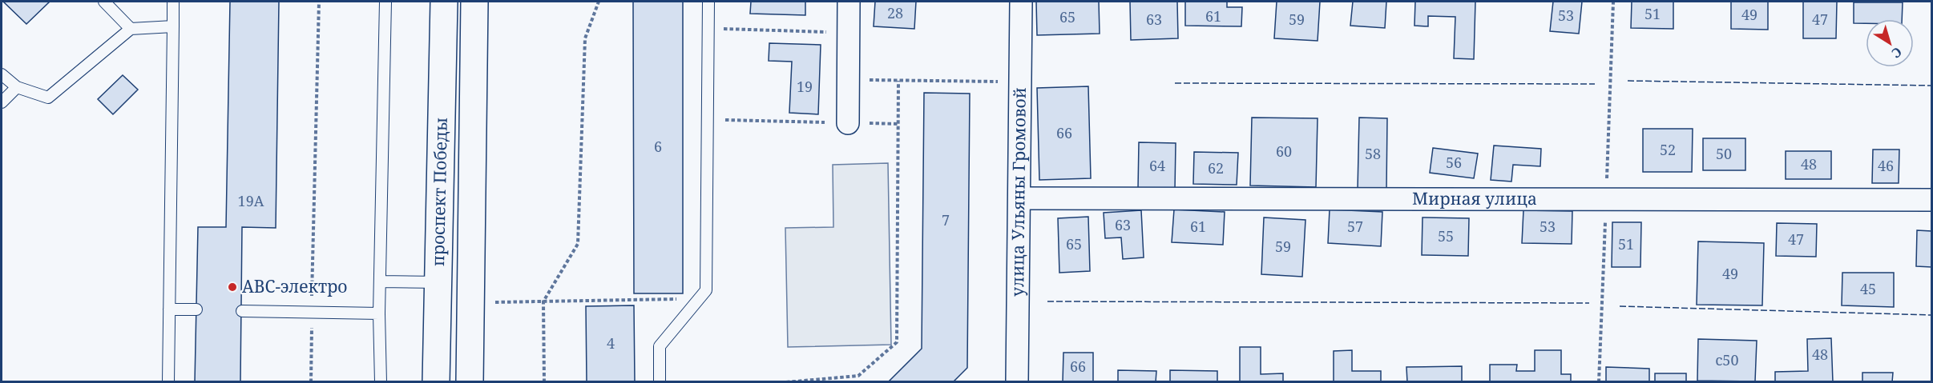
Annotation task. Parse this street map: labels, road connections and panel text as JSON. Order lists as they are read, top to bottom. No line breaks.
{"streets":{"main road":["проспект Победы"],"street":["улица Ульяны Громовой","Мирная улица"]},"crossings":[["улица Ульяны Громовой","Мирная улица"]],"places":["АВС-электро"],"house_numbers":["28","51","49","53","61","65","63","59","47","19","66","6","52","60","58","50","56","48","64","46","62","19А","7","63","61","57","53","55","47","65","51","59","49","45","4","48","с50","66"],"north":"bottom right"}
